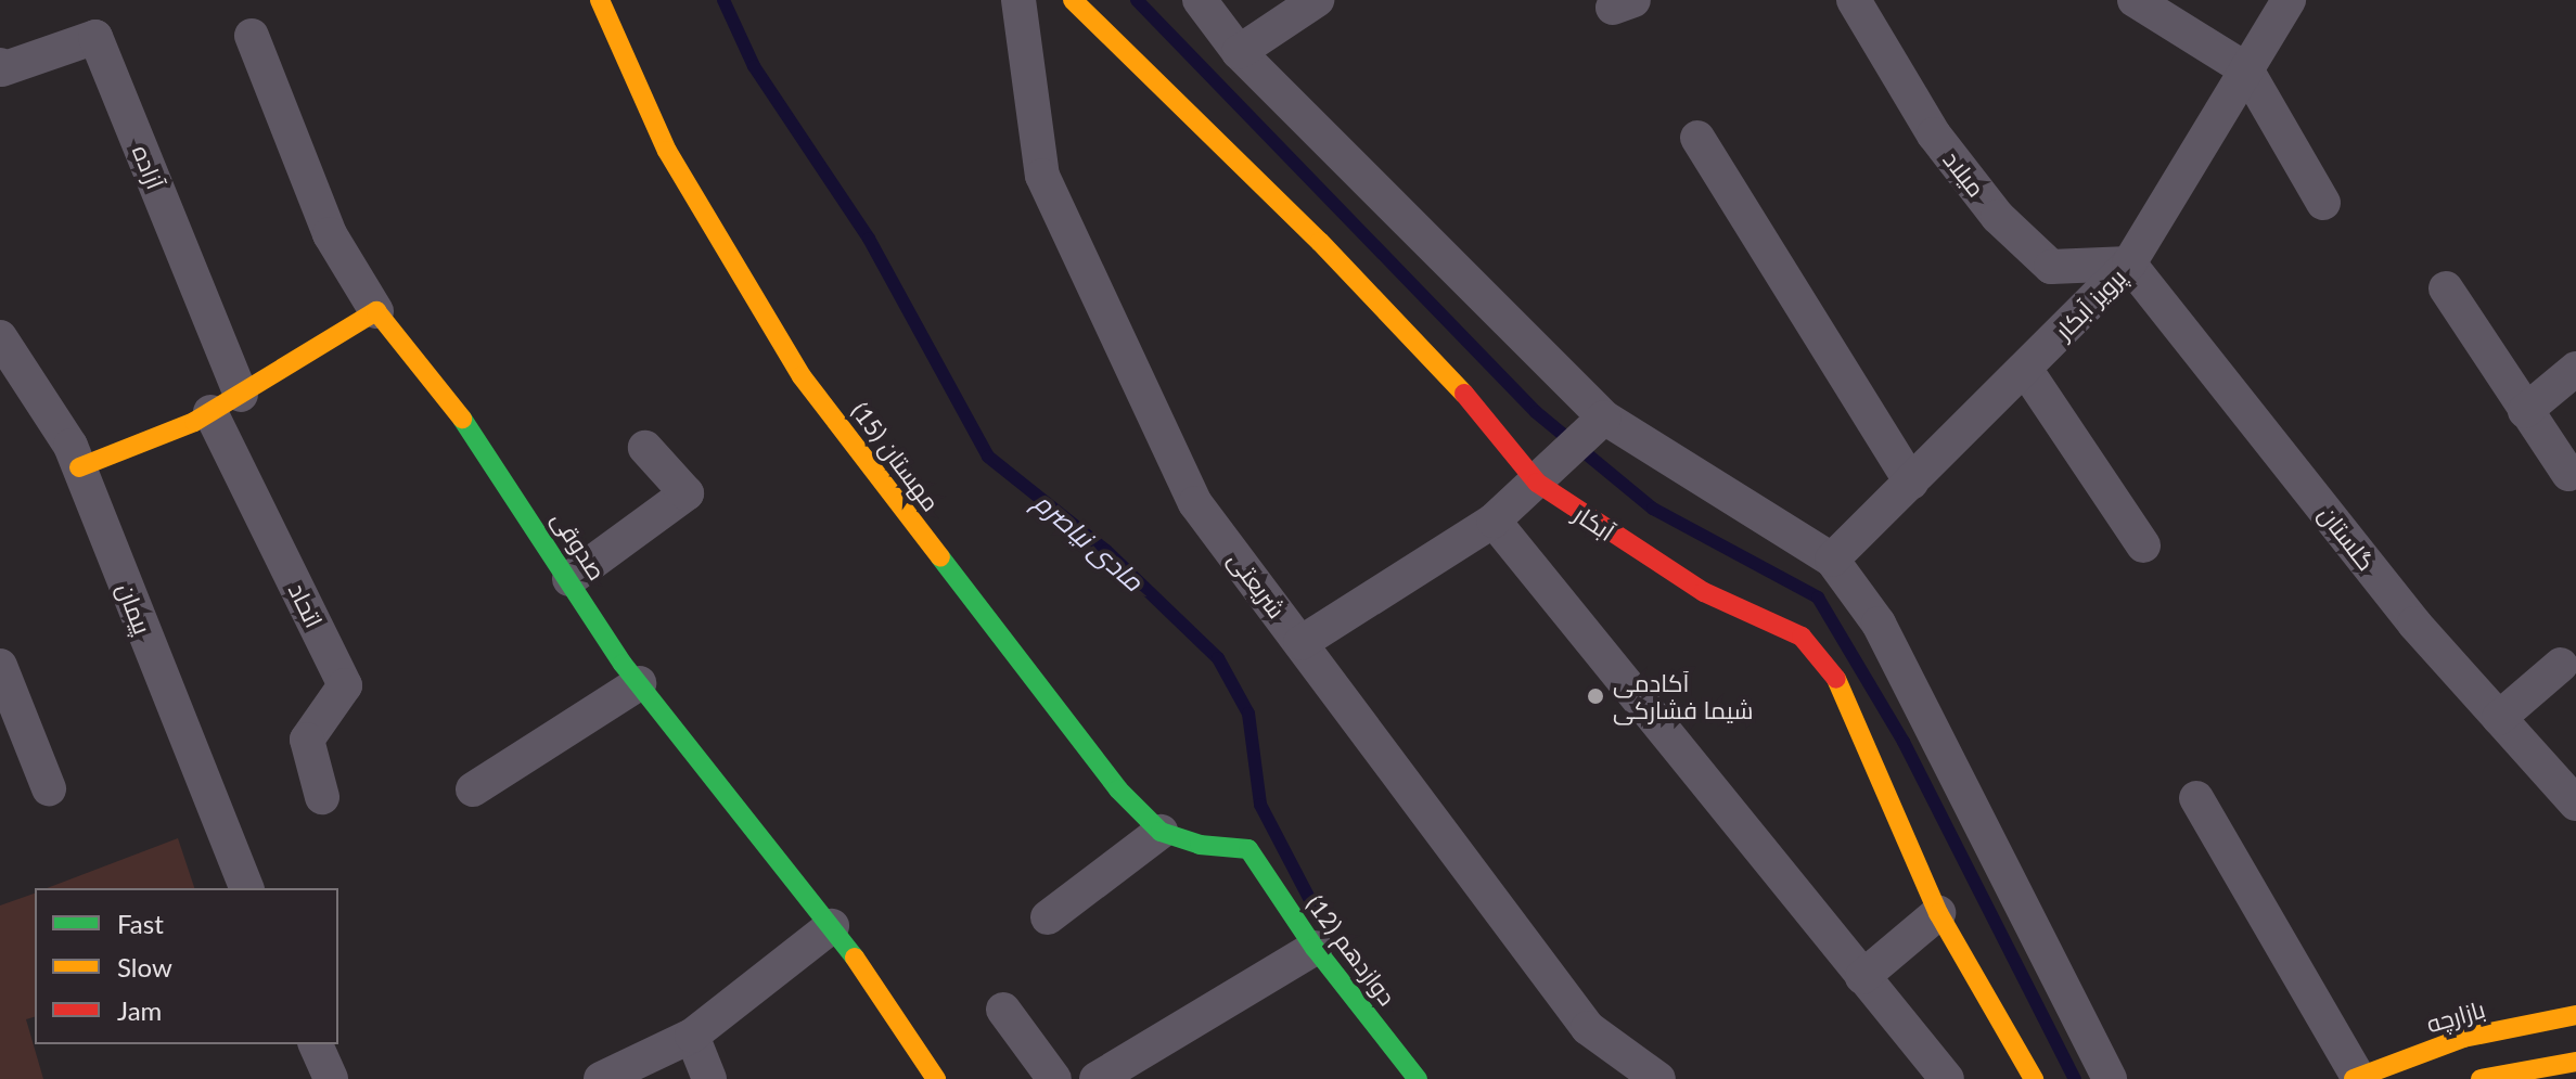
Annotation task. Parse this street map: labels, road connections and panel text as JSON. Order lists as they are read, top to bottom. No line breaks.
{"streets":{"street":["آزاده","میلاد","پرویز آبکار","مهستان (15)","آبکار","گلستان","صدوقی","شریعتی","اتحاد","پیمان","دوازدهم (12)","بازارچه"]},"crossings":[["میلاد","پرویز آبکار"],["میلاد","گلستان"],["پرویز آبکار","گلستان"],["مهستان (15)","دوازدهم (12)"]],"water":["مادی نیاصرم"],"places":["آکادمی شیما فشارکی"],"legend":["Fast","Slow","Jam"]}
